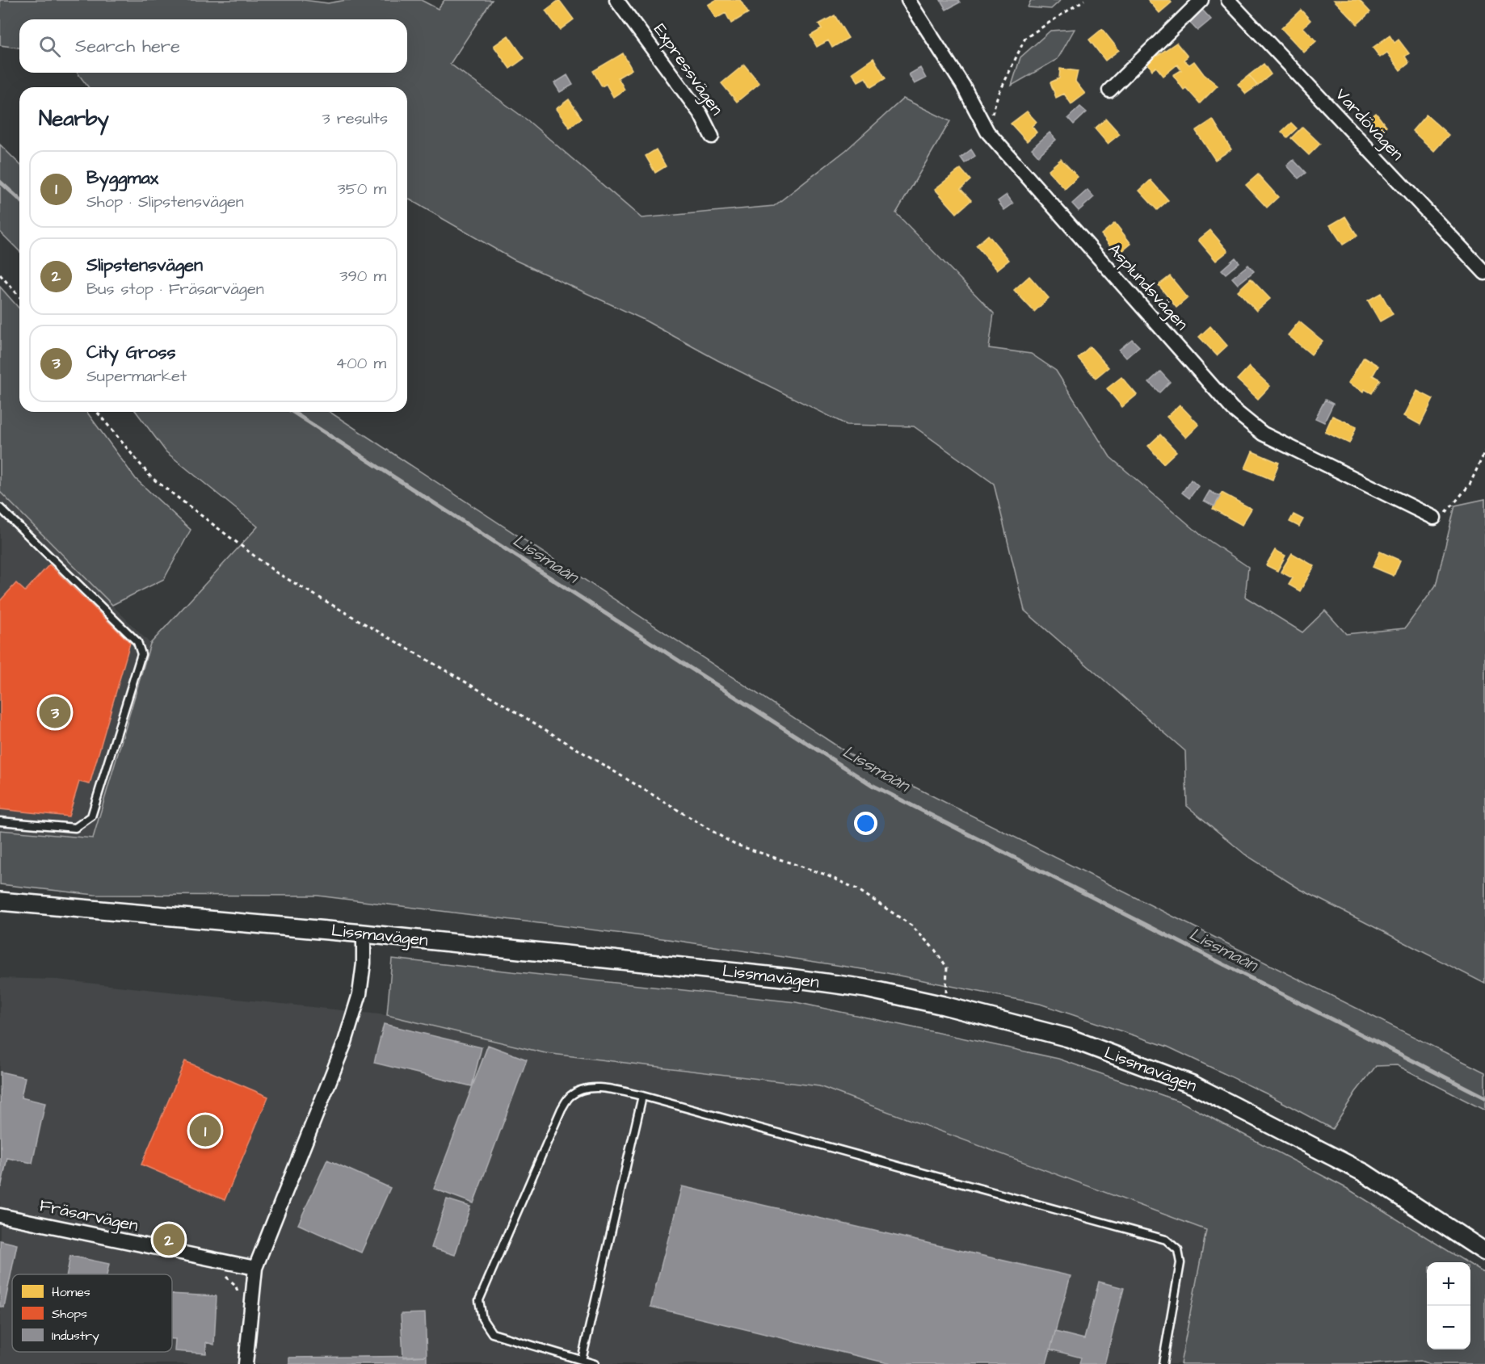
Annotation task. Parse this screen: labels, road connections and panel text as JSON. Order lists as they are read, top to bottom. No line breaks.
{"streets":{"street":["Expressvägen","Vardövägen","Asplundsvägen","Lissmavägen","Fräsarvägen"]},"water":["Lissmaån"],"legend":["Homes","Shops","Industry"],"page":{"search":"Search here","heading":["Nearby","3 results"],"list":[{"mark":"1","name":"Byggmax","note":"Shop · Slipstensvägen","value":"350 m"},{"mark":"2","name":"Slipstensvägen","note":"Bus stop · Fräsarvägen","value":"390 m"},{"mark":"3","name":"City Gross","note":"Supermarket","value":"400 m"}],"pins":["3","1","2"],"map_buttons":["+","−"]}}
